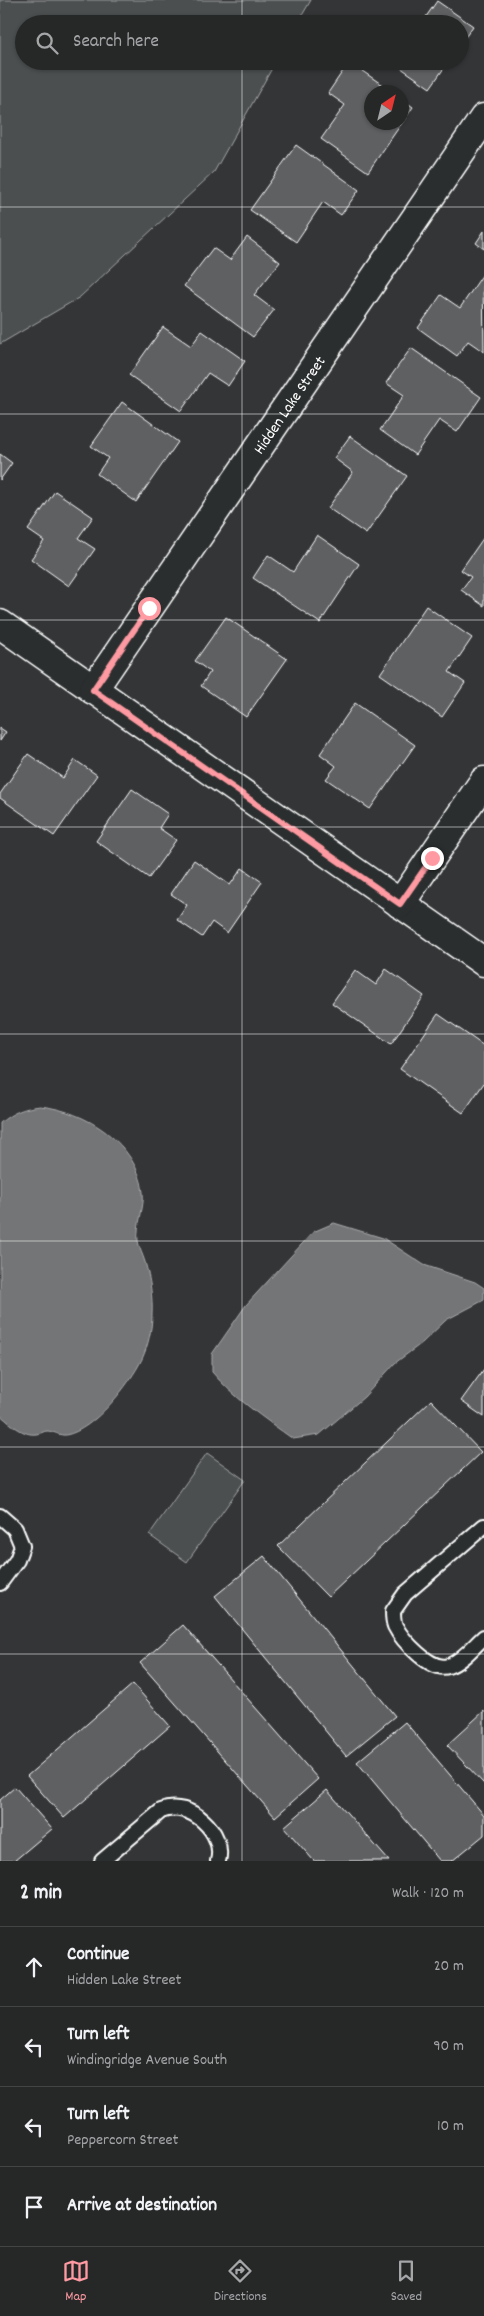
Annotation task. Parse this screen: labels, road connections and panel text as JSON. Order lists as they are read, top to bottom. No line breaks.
{"streets":{"street":["Hidden Lake Street"]},"north":"top right","page":{"search":"Search here","heading":["2 min","Walk · 120 m"],"list":[["Continue","Hidden Lake Street","20 m"],["Turn left","Windingridge Avenue South","90 m"],["Turn left","Peppercorn Street","10 m"],"Arrive at destination"],"nav":["Map","Directions","Saved"]}}
